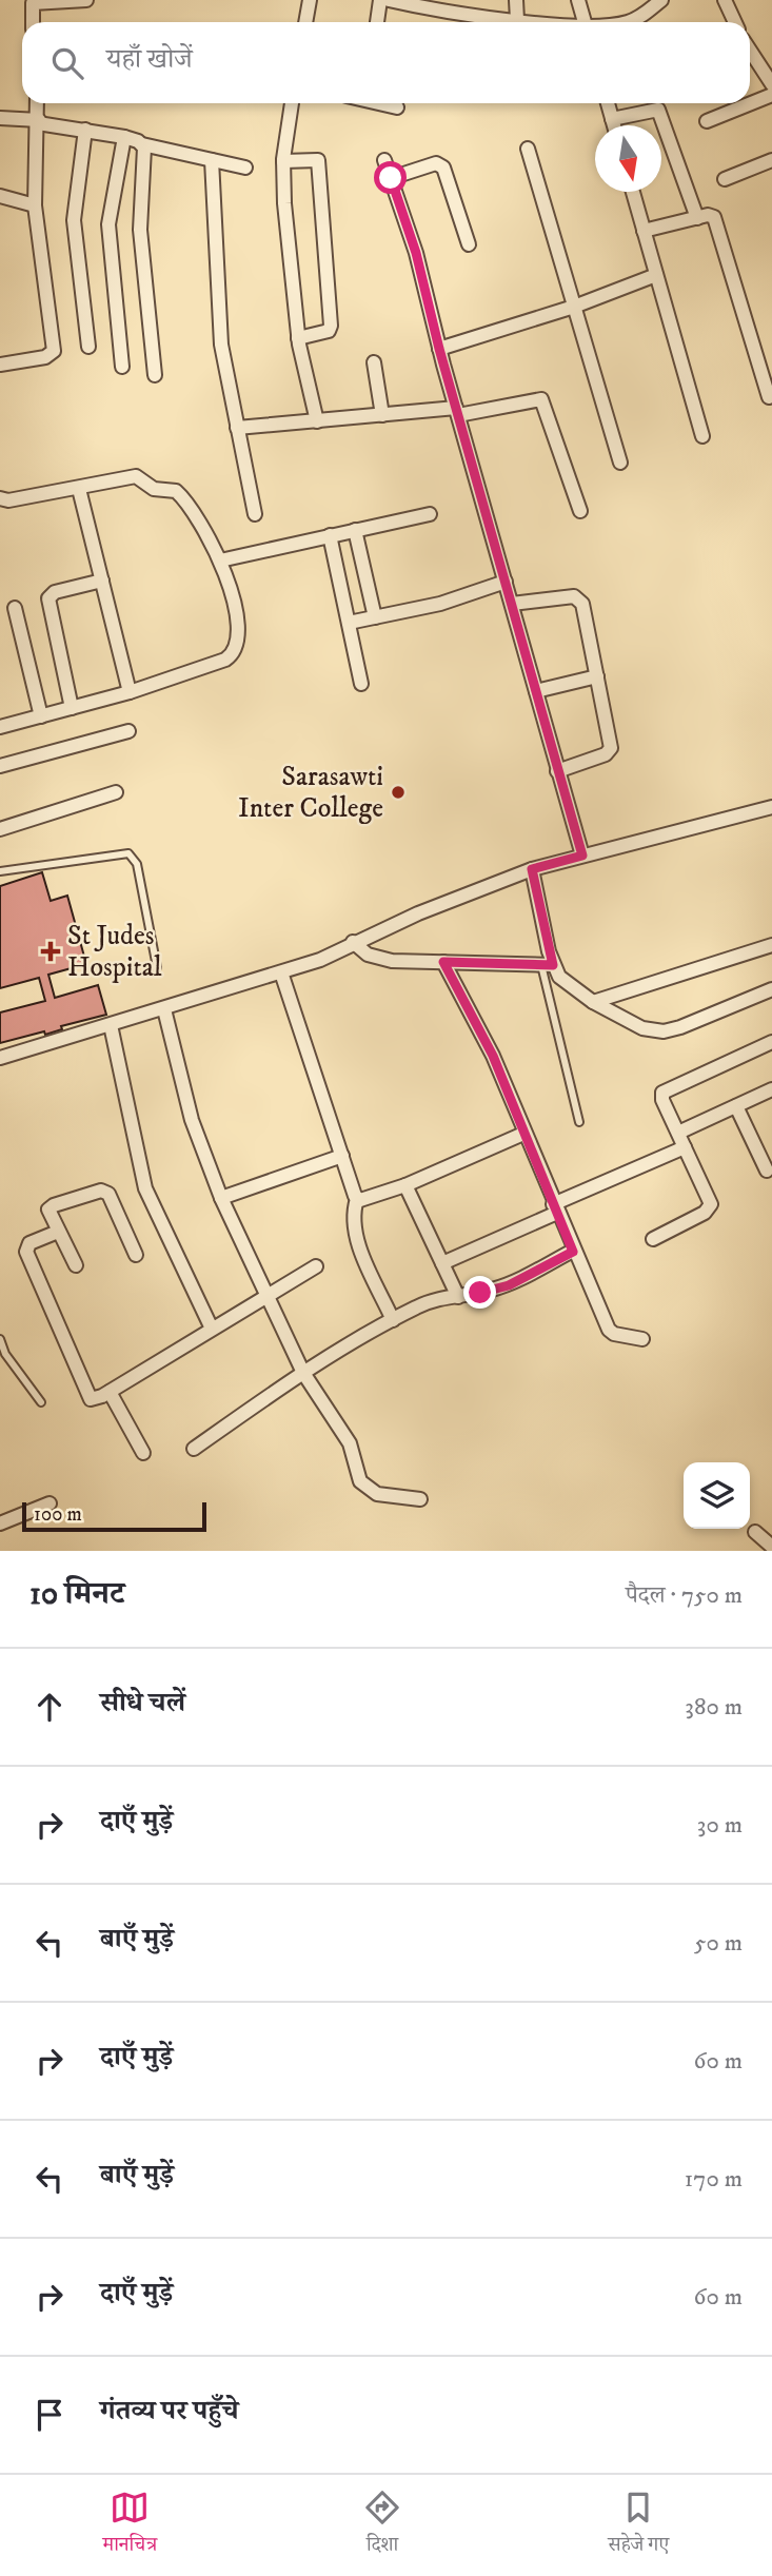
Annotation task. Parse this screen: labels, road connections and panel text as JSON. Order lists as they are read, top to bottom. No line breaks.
{"places":{"other":["Sarasawti Inter College"],"health":["St Judes Hospital"]},"scale_bar":"100 m","north":"bottom","page":{"search":"यहाँ खोजें","scale":"100 m","heading":["10 मिनट","पैदल · 750 m"],"list":[["सीधे चलें","380 m"],["दाएँ मुड़ें","30 m"],["बाएँ मुड़ें","50 m"],["दाएँ मुड़ें","60 m"],["बाएँ मुड़ें","170 m"],["दाएँ मुड़ें","60 m"],"गंतव्य पर पहुँचे"],"nav":["मानचित्र","दिशा","सहेजे गए"]}}
